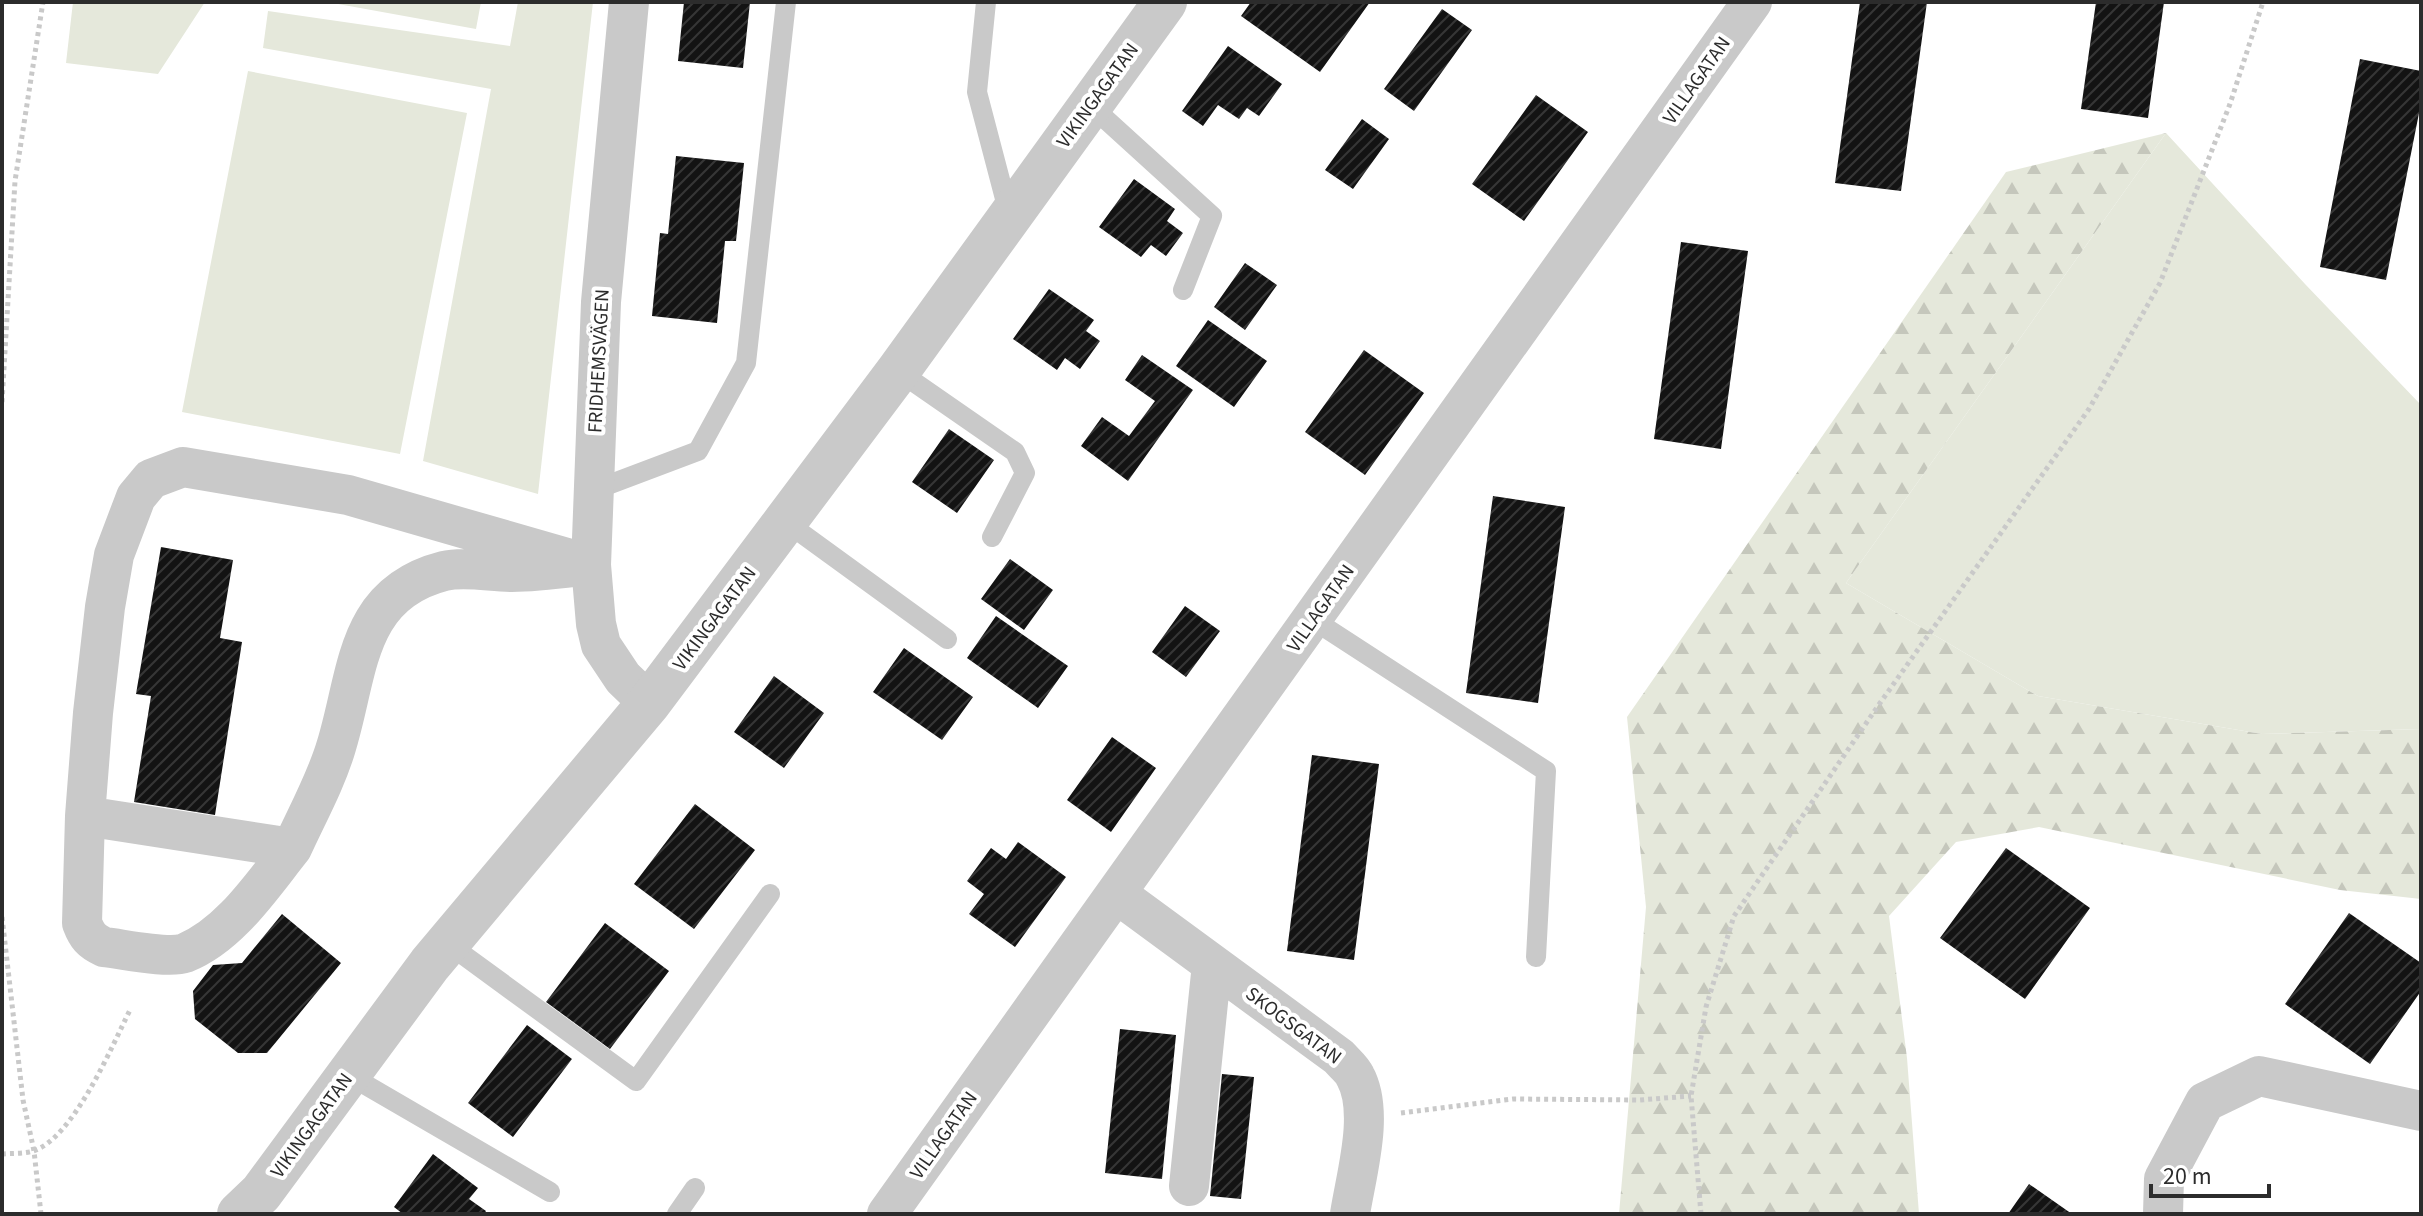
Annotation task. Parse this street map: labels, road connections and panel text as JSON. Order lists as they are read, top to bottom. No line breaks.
{"streets":{"street":["VILLAGATAN","VIKINGAGATAN","FRIDHEMSVÄGEN","SKOGSGATAN"]},"crossings":[["VILLAGATAN","SKOGSGATAN"],["VIKINGAGATAN","FRIDHEMSVÄGEN"]],"scale_bar":"20 m"}
